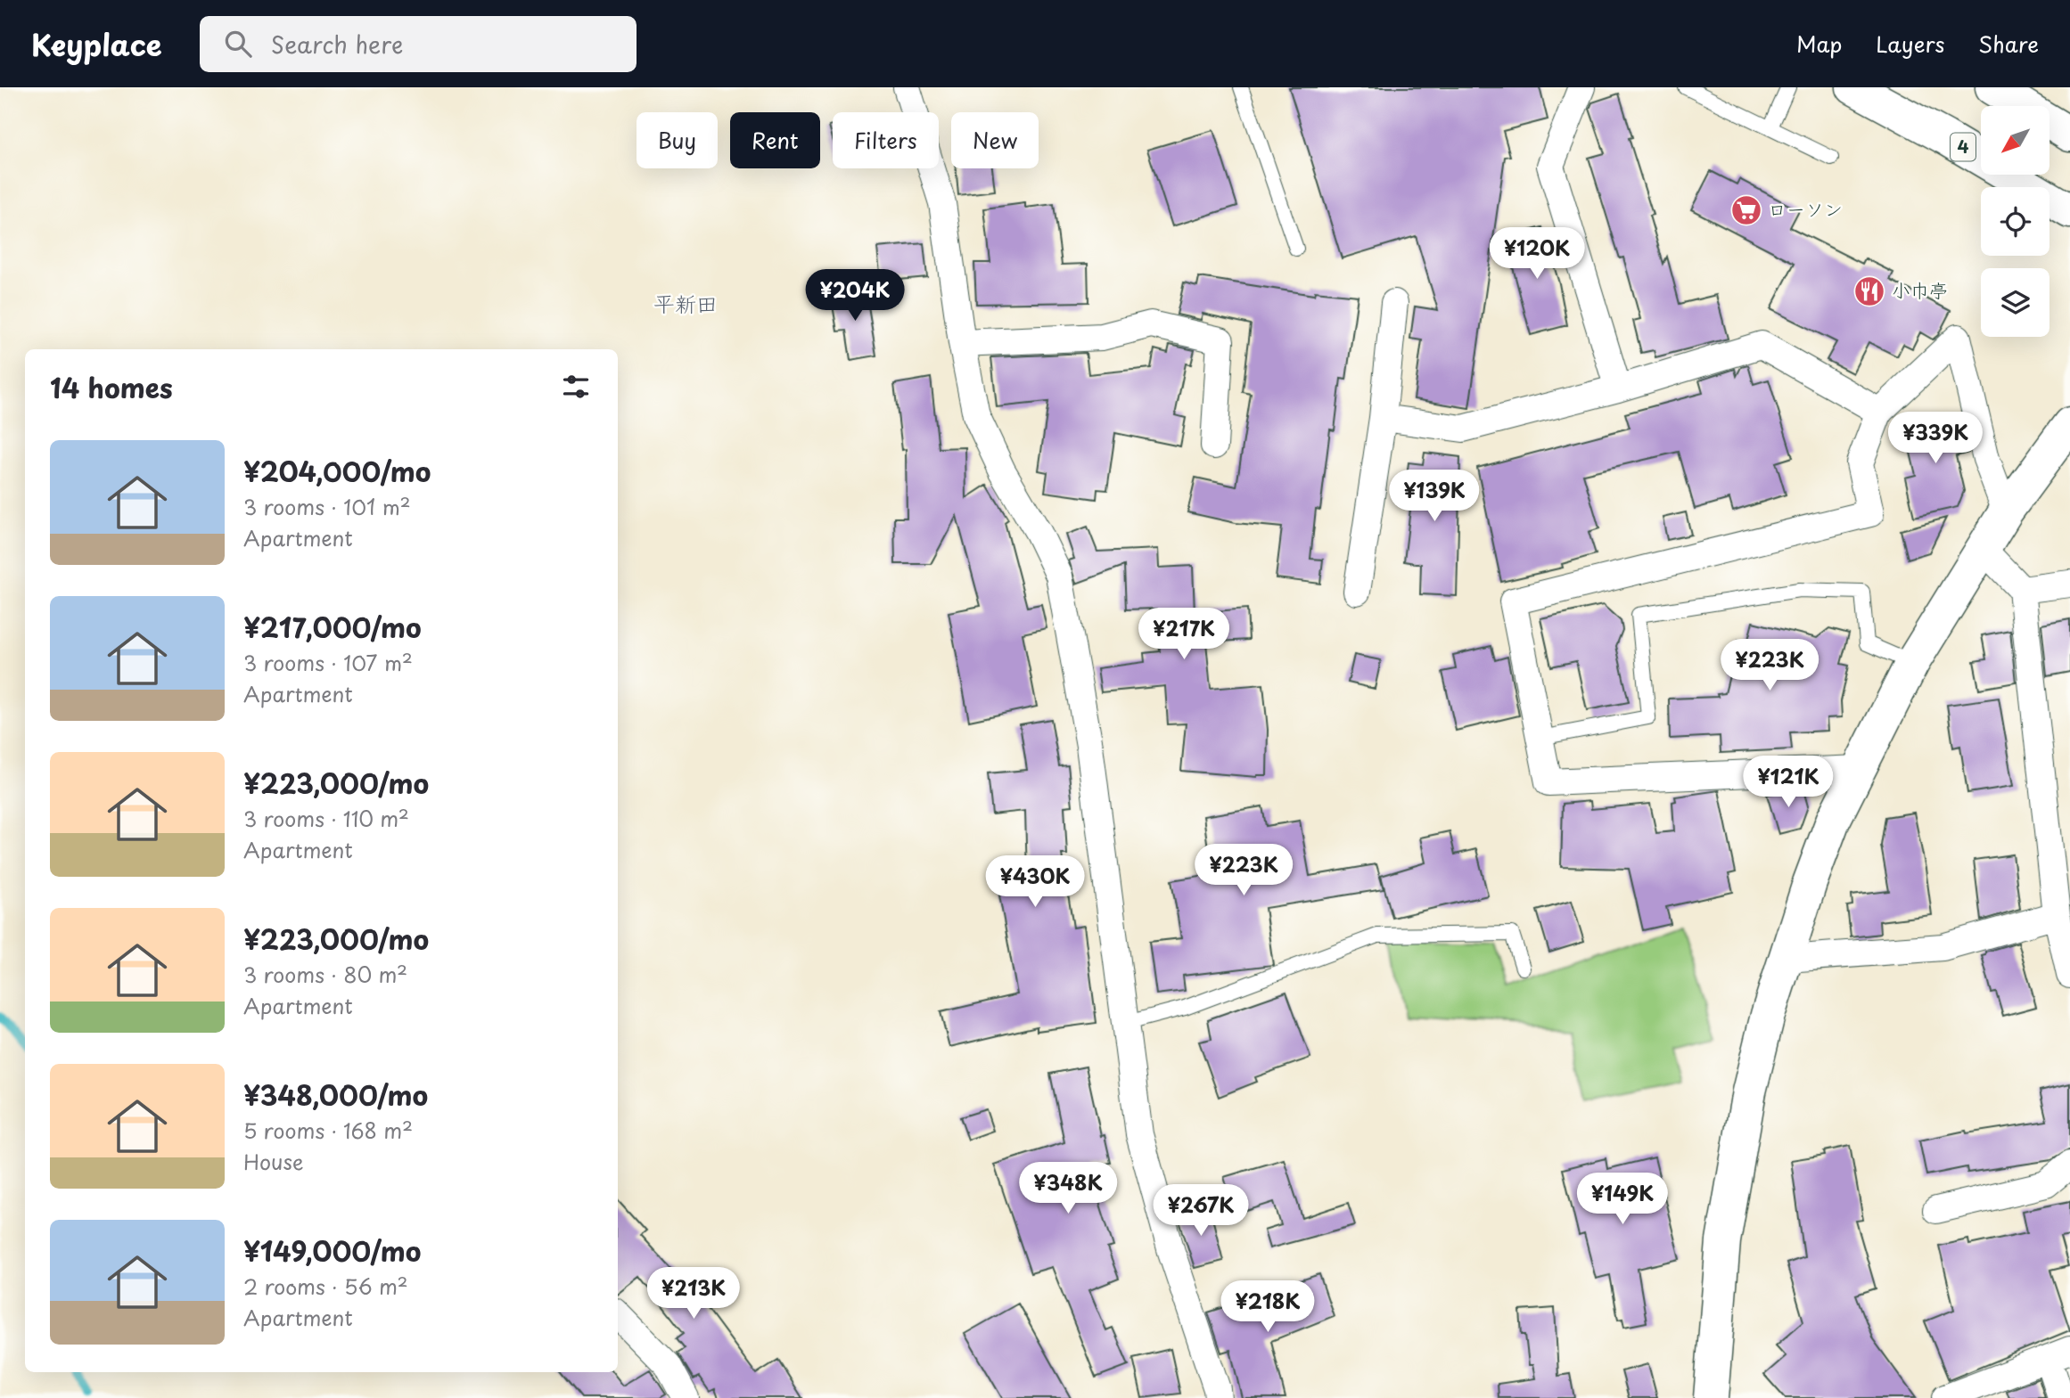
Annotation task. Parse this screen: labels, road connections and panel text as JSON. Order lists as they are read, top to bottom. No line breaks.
{"streets":{"main road":["4"]},"districts":["平新田"],"places":{"supermarket":["ローソン"],"restaurant":["小巾亭"]},"north":"bottom left","page":{"header":"Keyplace","search":"Search here","nav":["Map","Layers","Share"],"chip":["Buy","Rent","Filters","New"],"price":["¥120K","¥204K","¥339K","¥139K","¥217K","¥223K","¥121K","¥223K","¥430K","¥348K","¥149K","¥267K","¥213K","¥218K"],"heading":"14 homes","list":[{"name":"¥204,000/mo","note":"3 rooms · 101 m² · Apartment"},{"name":"¥217,000/mo","note":"3 rooms · 107 m² · Apartment"},{"name":"¥223,000/mo","note":"3 rooms · 110 m² · Apartment"},{"name":"¥223,000/mo","note":"3 rooms · 80 m² · Apartment"},{"name":"¥348,000/mo","note":"5 rooms · 168 m² · House"},{"name":"¥149,000/mo","note":"2 rooms · 56 m² · Apartment"}]}}
